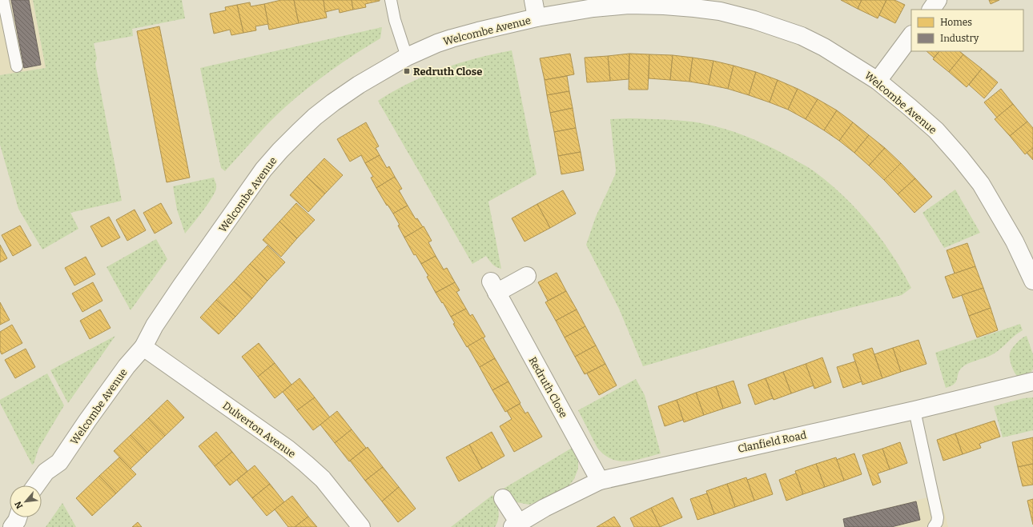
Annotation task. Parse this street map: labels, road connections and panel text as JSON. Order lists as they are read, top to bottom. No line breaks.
{"streets":{"street":["Welcombe Avenue","Redruth Close","Dulverton Avenue","Clanfield Road"]},"crossings":[["Welcombe Avenue","Dulverton Avenue"],["Redruth Close","Clanfield Road"]],"places":{"transit":["Redruth Close"]},"legend":["Homes","Industry"],"north":"bottom left"}
